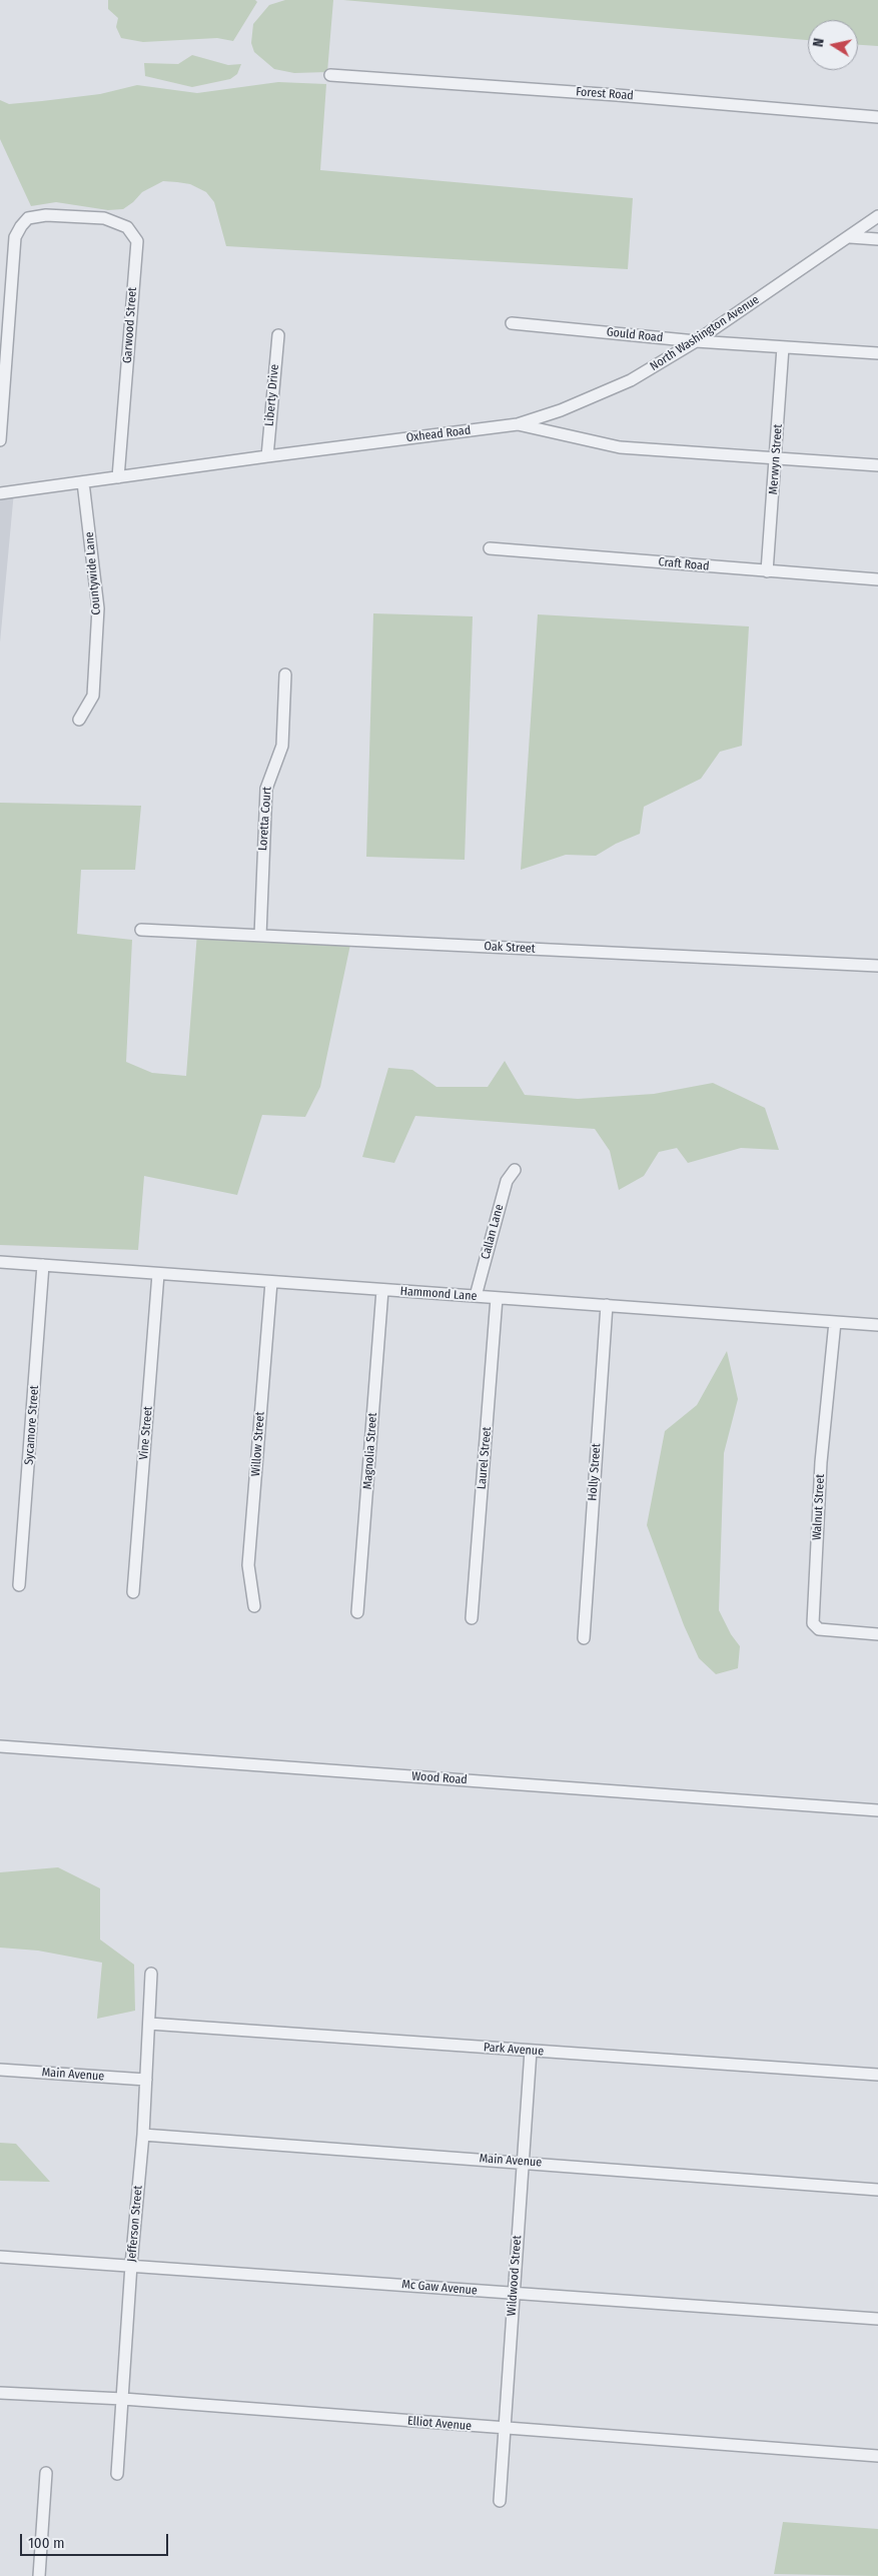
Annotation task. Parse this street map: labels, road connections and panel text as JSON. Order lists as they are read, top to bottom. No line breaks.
{"streets":{"street":["Forest Road","Garwood Street","North Washington Avenue","Gould Road","Liberty Drive","Oxhead Road","Merwyn Street","Craft Road","Countywide Lane","Loretta Court","Oak Street","Callan Lane","Hammond Lane","Sycamore Street","Vine Street","Willow Street","Magnolia Street","Laurel Street","Holly Street","Walnut Street","Wood Road","Park Avenue","Main Avenue","Jefferson Street","Wildwood Street","Mc Gaw Avenue","Elliot Avenue"]},"crossings":[["Garwood Street","Oxhead Road"],["North Washington Avenue","Gould Road"],["North Washington Avenue","Oxhead Road"],["Gould Road","Merwyn Street"],["Liberty Drive","Oxhead Road"],["Oxhead Road","Merwyn Street"],["Oxhead Road","Countywide Lane"],["Merwyn Street","Craft Road"],["Loretta Court","Oak Street"],["Callan Lane","Hammond Lane"],["Hammond Lane","Sycamore Street"],["Hammond Lane","Vine Street"],["Hammond Lane","Willow Street"],["Hammond Lane","Magnolia Street"],["Hammond Lane","Laurel Street"],["Hammond Lane","Holly Street"],["Hammond Lane","Walnut Street"],["Park Avenue","Jefferson Street"],["Park Avenue","Wildwood Street"],["Main Avenue","Jefferson Street"],["Main Avenue","Wildwood Street"],["Jefferson Street","Mc Gaw Avenue"],["Jefferson Street","Elliot Avenue"],["Wildwood Street","Mc Gaw Avenue"],["Wildwood Street","Elliot Avenue"]],"scale_bar":"100 m","north":"left"}
